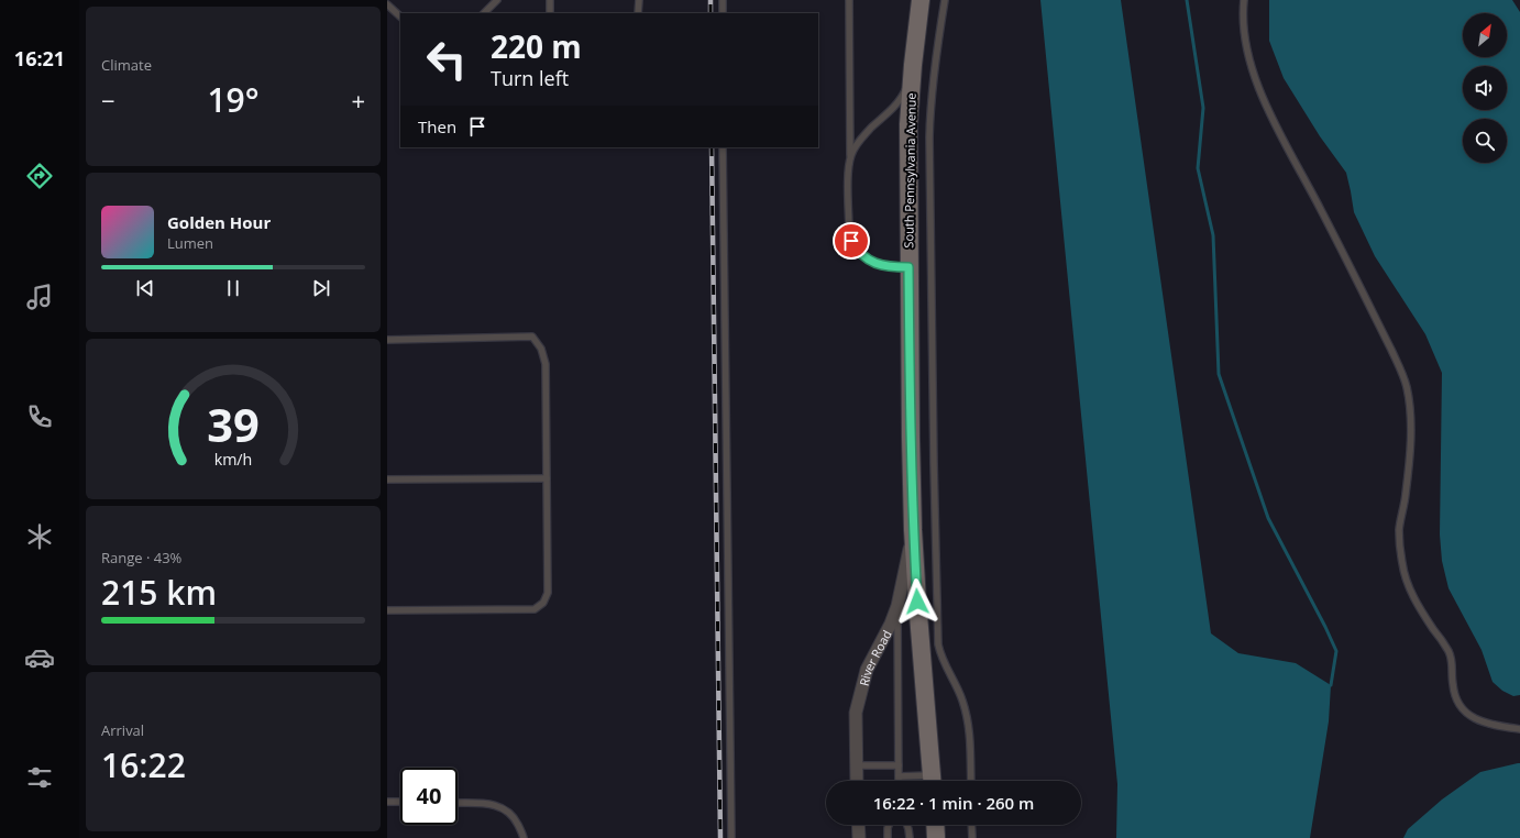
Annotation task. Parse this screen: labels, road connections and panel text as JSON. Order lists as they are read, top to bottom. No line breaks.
{"streets":{"street":["South Pennsylvania Avenue","River Road"]},"crossings":[["South Pennsylvania Avenue","River Road"]],"north":"top right","page":{"tabs":"16:21","tile":["Climate",["Range · 43%","215 km"],["Arrival","16:22"]],"turn":["220 m","Turn left"],"heat":["−","19°","+"],"then":"Then","song":["Golden Hour","Lumen"],"limit":"40","trip":"16:22 · 1 min · 260 m","gauge":["39","km/h"]}}
